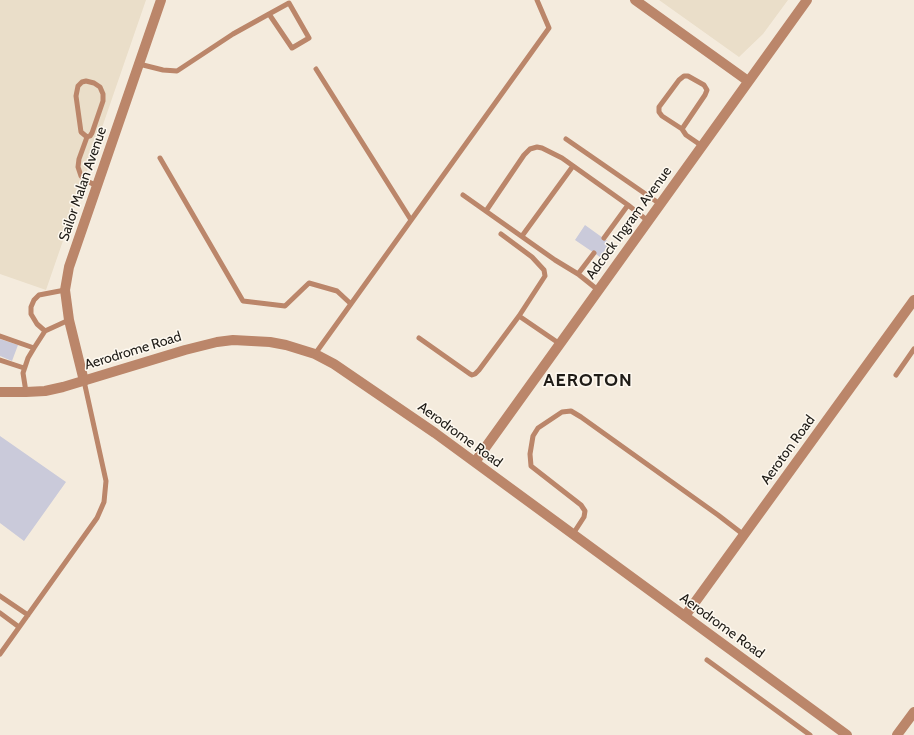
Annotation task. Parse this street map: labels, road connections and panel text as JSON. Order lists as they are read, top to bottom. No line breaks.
{"streets":{"street":["Sailor Malan Avenue","Adcock Ingram Avenue","Aerodrome Road","Aeroton Road"]},"crossings":[["Sailor Malan Avenue","Aerodrome Road"],["Adcock Ingram Avenue","Aerodrome Road"],["Aerodrome Road","Aeroton Road"]],"districts":["AEROTON"]}
